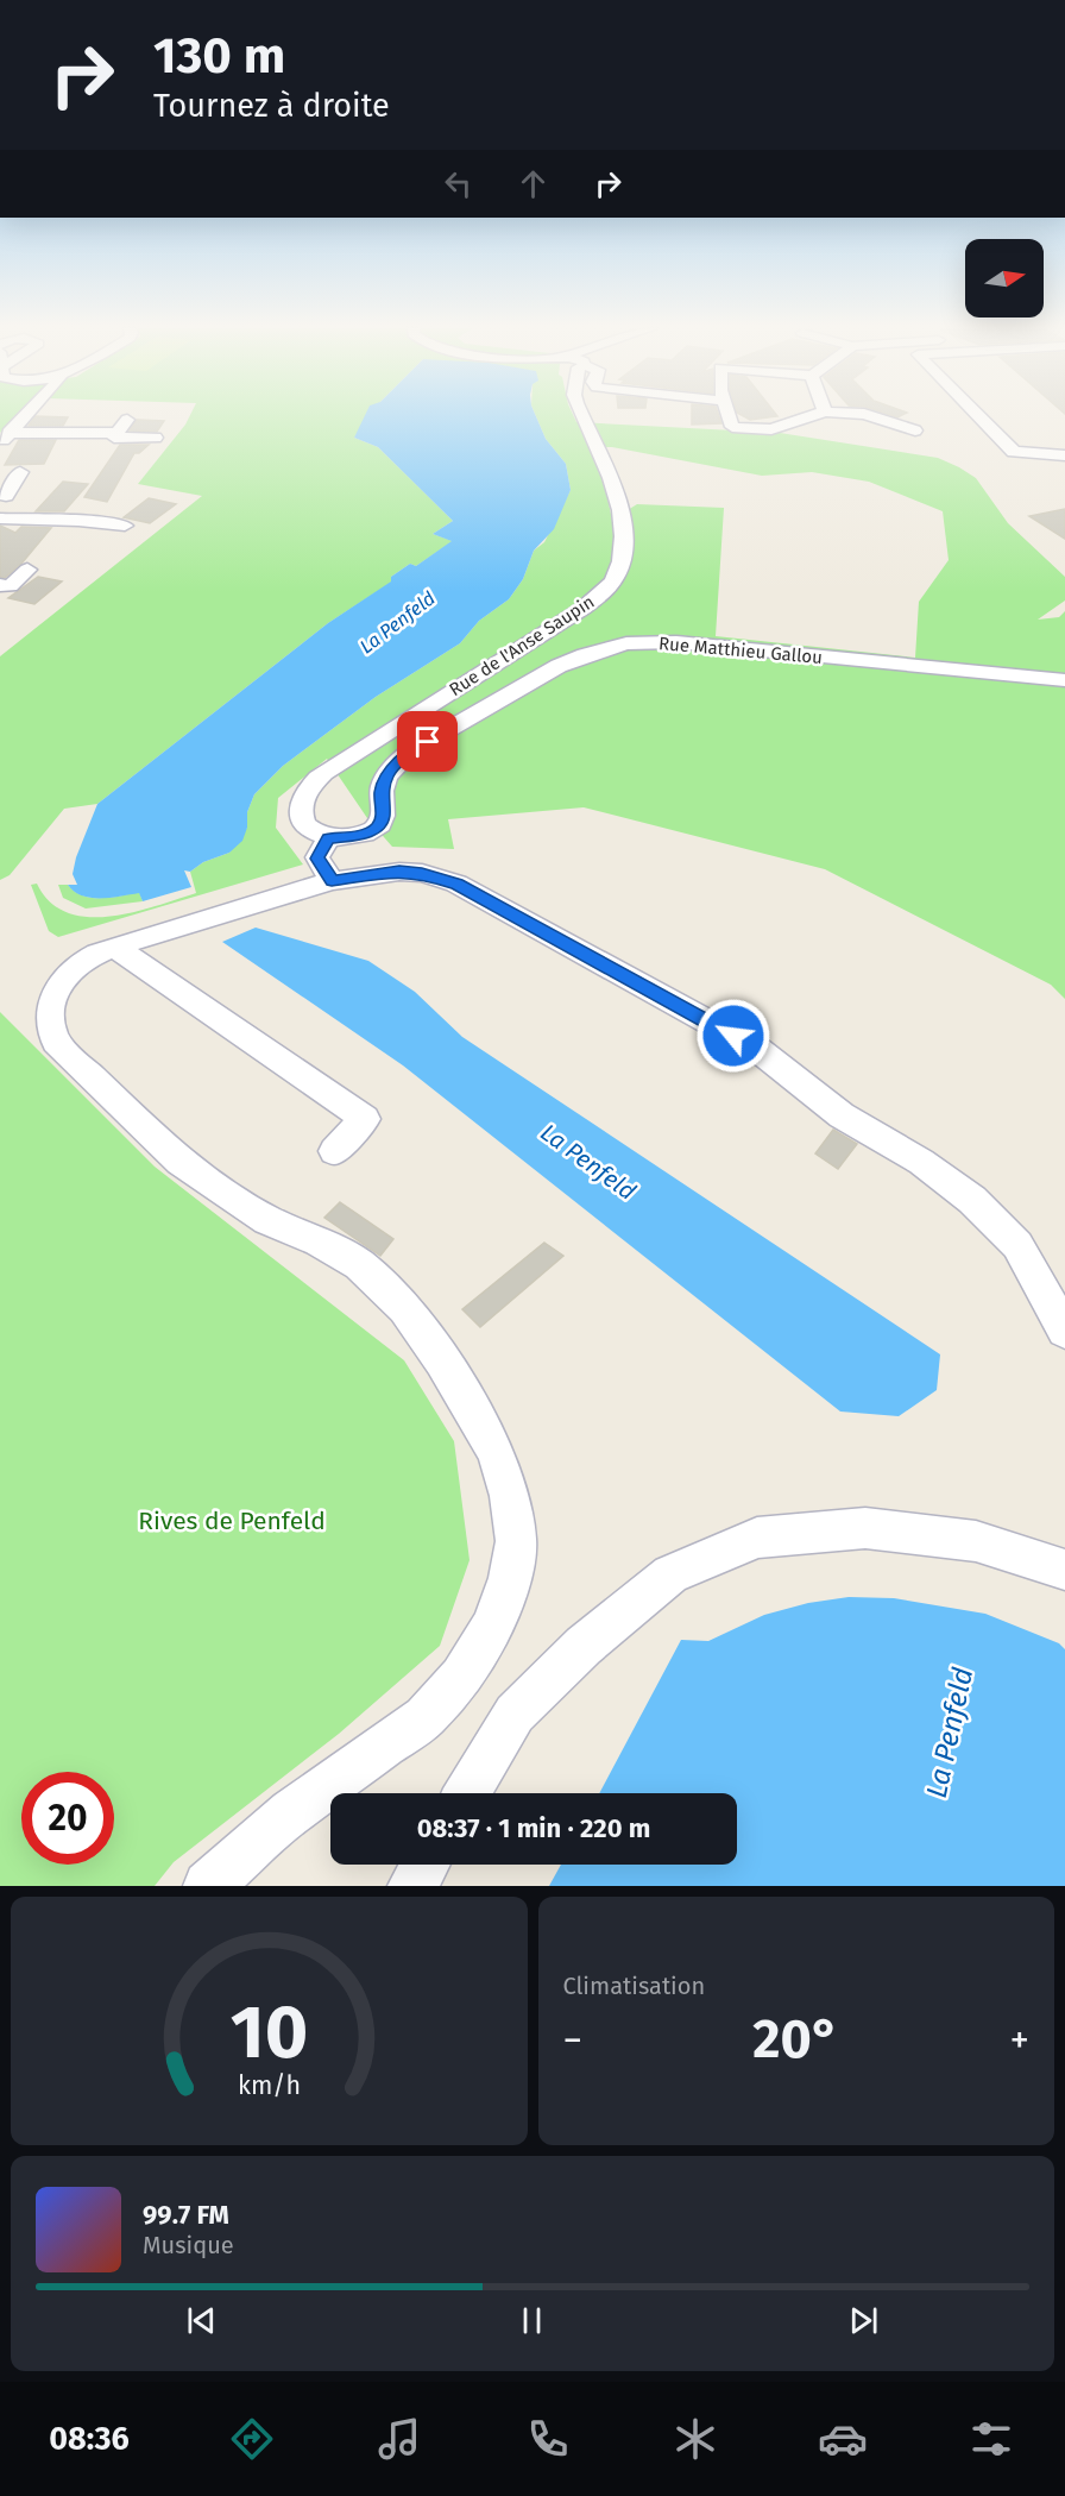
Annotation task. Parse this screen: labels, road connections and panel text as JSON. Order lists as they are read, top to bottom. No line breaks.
{"streets":{"street":["Rue de l'Anse Saupin","Rue Matthieu Gallou"]},"crossings":[["Rue de l'Anse Saupin","Rue Matthieu Gallou"]],"water":["La Penfeld"],"parks":["Rives de Penfeld"],"north":"right","page":{"turn":["130 m","Tournez à droite"],"limit":"20","trip":"08:37 · 1 min · 220 m","tile":"Climatisation","heat":["−","20°","+"],"song":["99.7 FM","Musique"],"tabs":"08:36","gauge":["10","km/h"]}}
